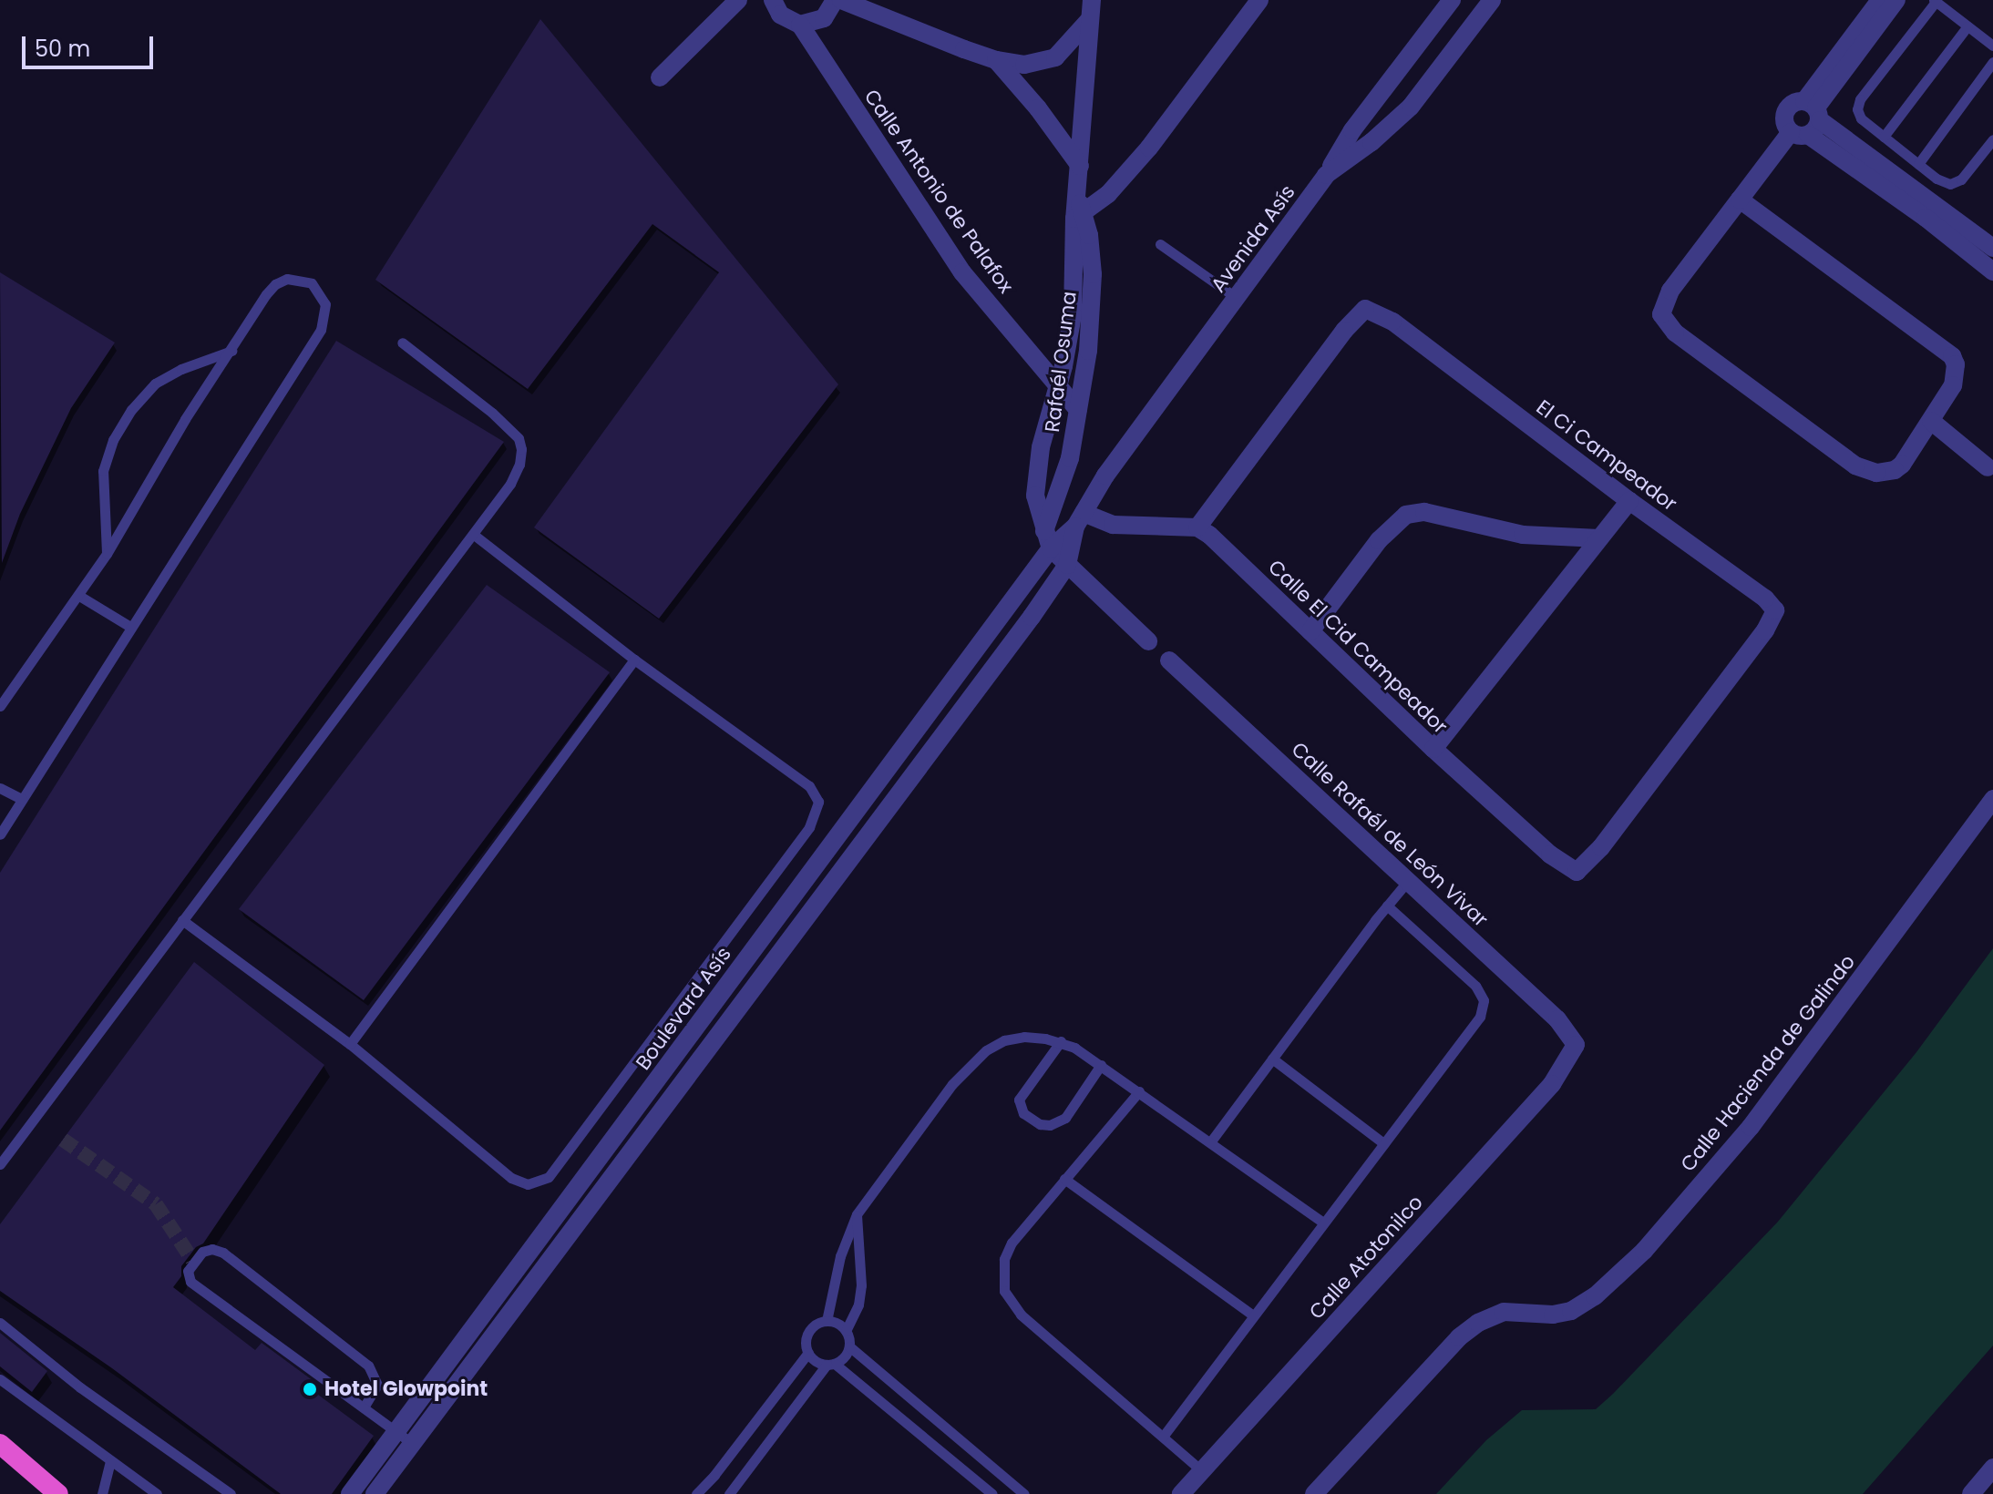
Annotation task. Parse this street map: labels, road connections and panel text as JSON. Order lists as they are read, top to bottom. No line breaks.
{"streets":{"street":["Calle Antonio de Palafox","Avenida Asís","Rafaél Osuma","El Ci Campeador","Calle El Cid Campeador","Calle Rafaél de León Vivar","Boulevard Asís","Calle Hacienda de Galindo","Calle Atotonilco"]},"crossings":[["Calle Antonio de Palafox","Rafaél Osuma"],["Avenida Asís","Rafaél Osuma"],["Avenida Asís","Boulevard Asís"],["Rafaél Osuma","Boulevard Asís"],["El Ci Campeador","Calle El Cid Campeador"],["Calle Rafaél de León Vivar","Calle Atotonilco"]],"places":["Hotel Glowpoint"],"scale_bar":"50 m"}
